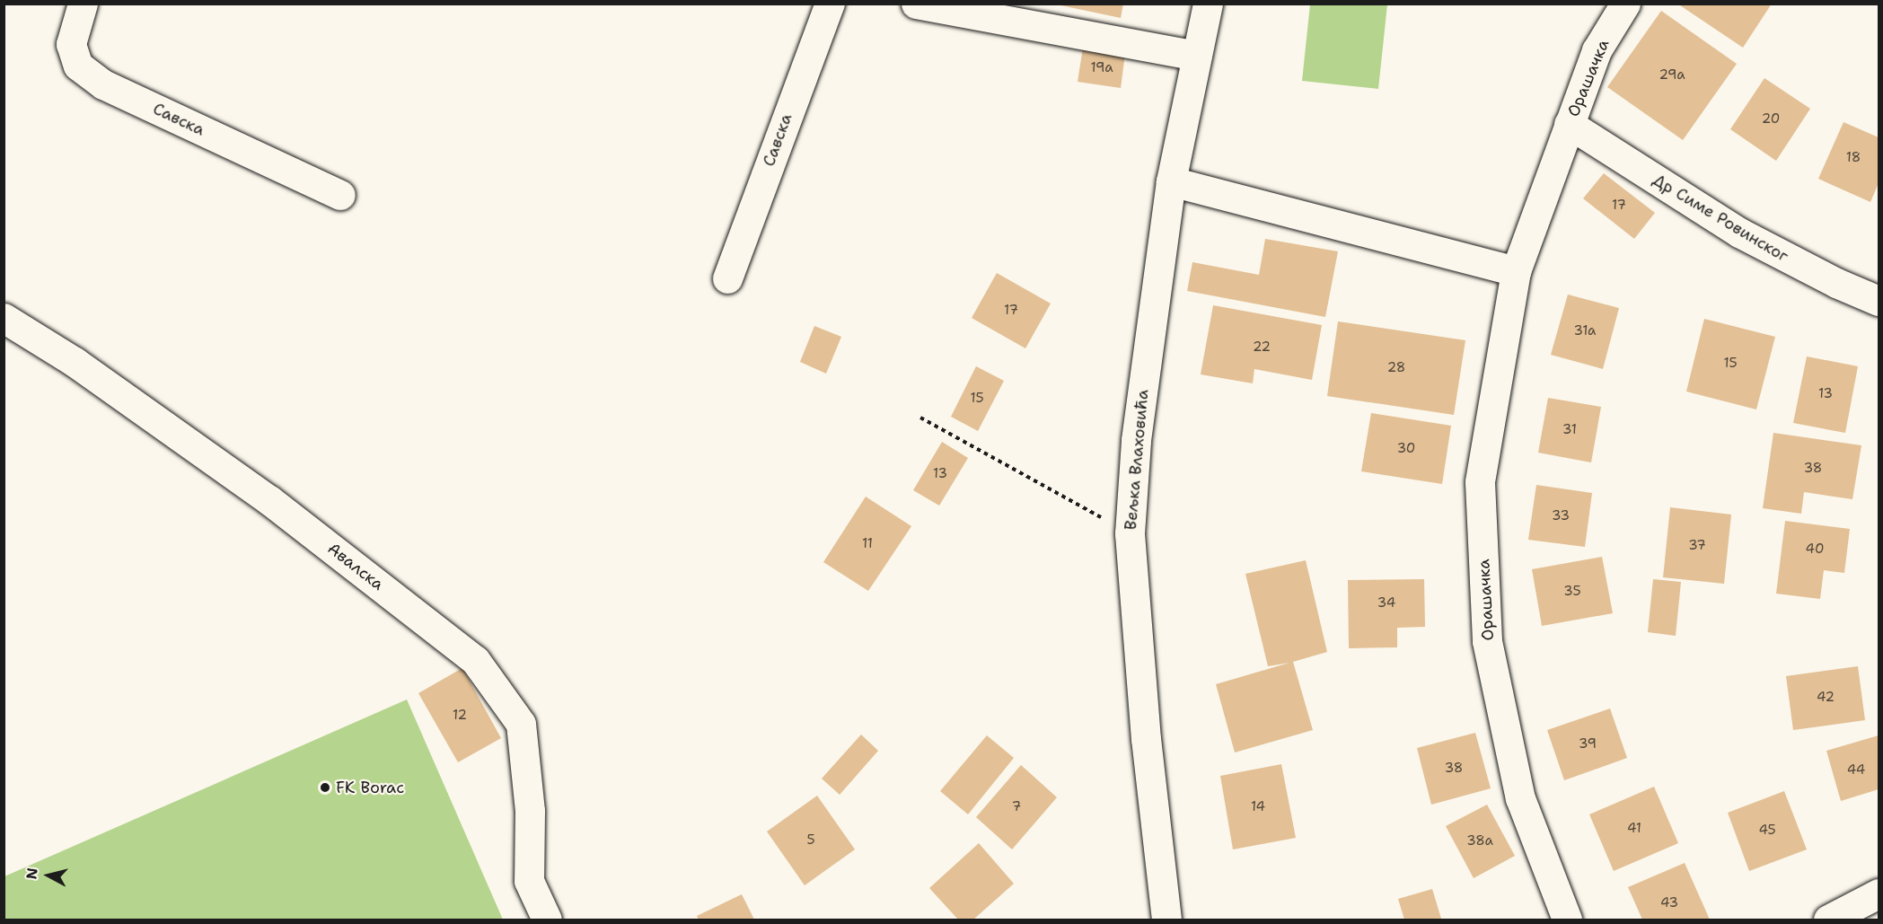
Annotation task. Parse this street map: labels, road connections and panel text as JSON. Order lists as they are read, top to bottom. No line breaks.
{"streets":{"street":["Орашачка","Савска","Др Симе Ровинског","Вељка Влаховића","Авалска"]},"crossings":[["Орашачка","Др Симе Ровинског"]],"places":["FK Borac"],"house_numbers":["19a","29a","20","18","17","17","31a","22","15","28","13","15","31","30","38","13","33","11","37","40","35","34","42","12","39","38","44","7","14","41","45","5","38a","43"],"north":"left"}
